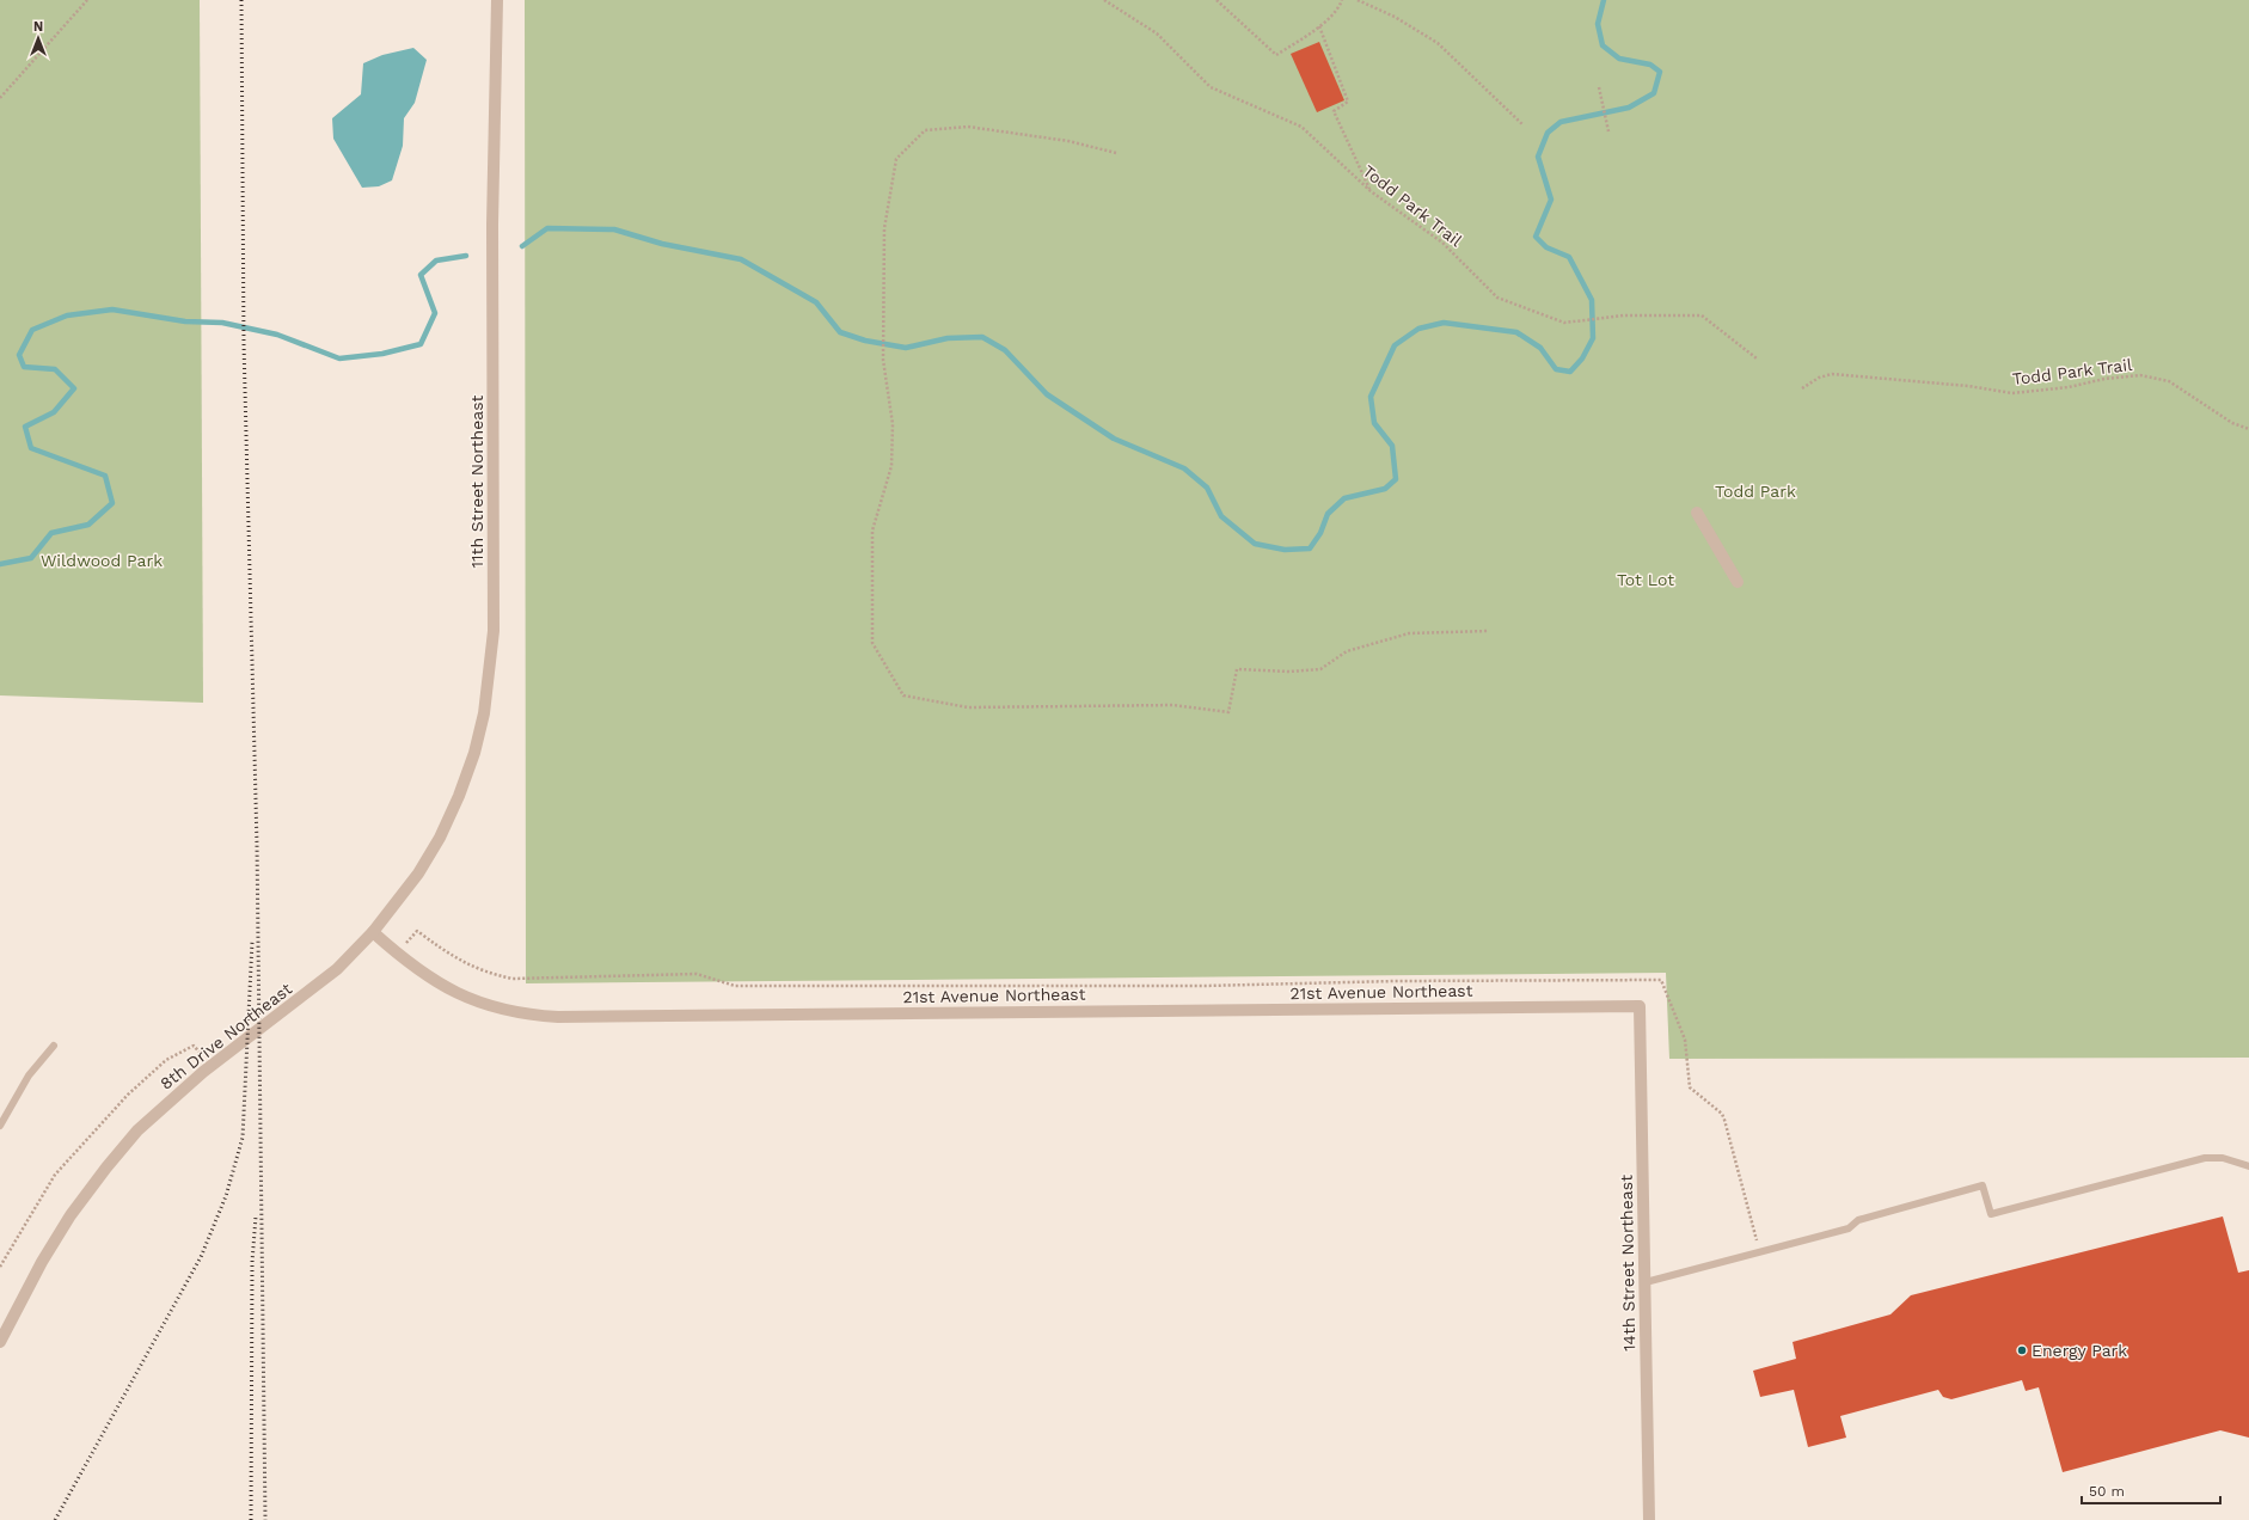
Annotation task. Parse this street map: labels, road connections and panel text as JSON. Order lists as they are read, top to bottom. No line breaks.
{"streets":{"street":["11th Street Northeast","21st Avenue Northeast","8th Drive Northeast","14th Street Northeast"],"path":["Todd Park Trail"]},"crossings":[["11th Street Northeast","21st Avenue Northeast"],["11th Street Northeast","8th Drive Northeast"],["21st Avenue Northeast","8th Drive Northeast"],["21st Avenue Northeast","14th Street Northeast"]],"parks":["Todd Park","Wildwood Park","Tot Lot"],"places":["Energy Park"],"scale_bar":"50 m","north":"top"}
